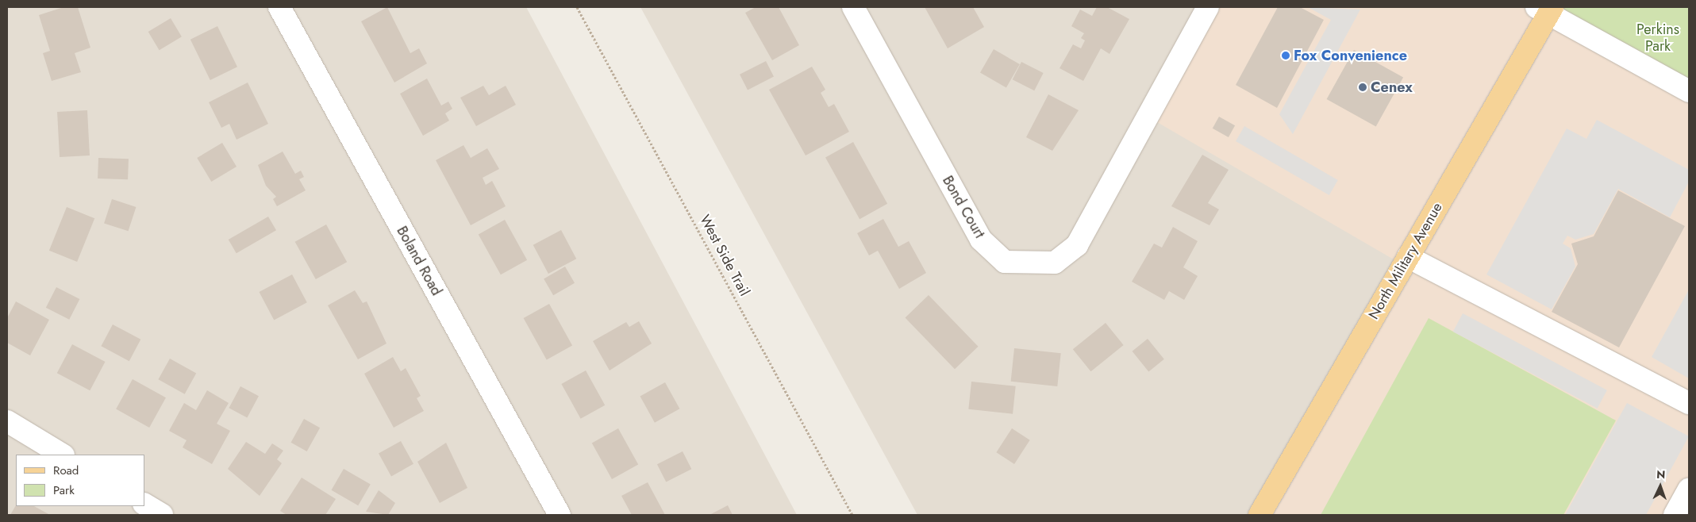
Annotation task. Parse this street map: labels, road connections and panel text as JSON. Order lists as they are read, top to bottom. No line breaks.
{"streets":{"main road":["North Military Avenue"],"street":["Bond Court","Boland Road"],"path":["West Side Trail"]},"parks":["Perkins Park"],"places":["Fox Convenience","Cenex"],"legend":["Road","Park"],"north":"top"}
